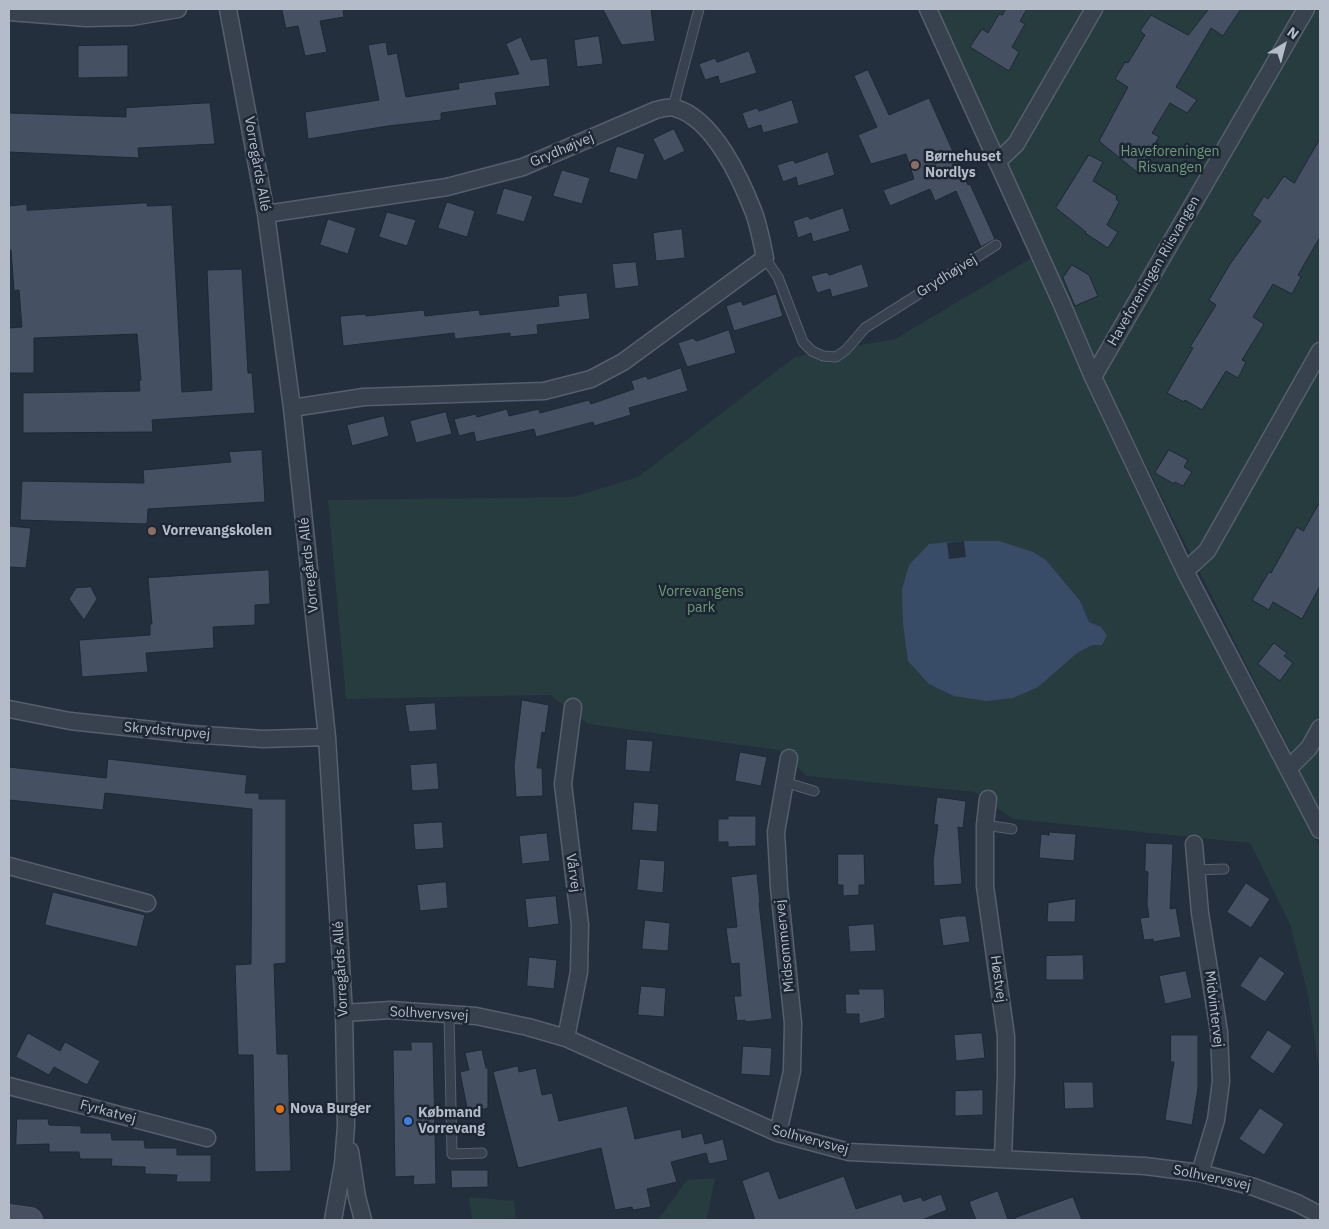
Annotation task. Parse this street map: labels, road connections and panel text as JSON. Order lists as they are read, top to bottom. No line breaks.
{"streets":{"street":["Grydhøjvej","Vorregårds Allé","Haveforeningen Riisvangen","Skrydstrupvej","Vårvej","Midsommervej","Høstvej","Midvintervej","Solhvervsvej","Fyrkatvej"]},"crossings":[["Grydhøjvej","Vorregårds Allé"],["Vorregårds Allé","Skrydstrupvej"],["Vorregårds Allé","Solhvervsvej"],["Vårvej","Solhvervsvej"],["Midsommervej","Solhvervsvej"],["Høstvej","Solhvervsvej"],["Midvintervej","Solhvervsvej"]],"parks":["Haveforeningen Risvangen","Vorrevangens park"],"places":["Børnehuset Nordlys","Vorrevangskolen","Nova Burger","Købmand Vorrevang"],"north":"top right"}
